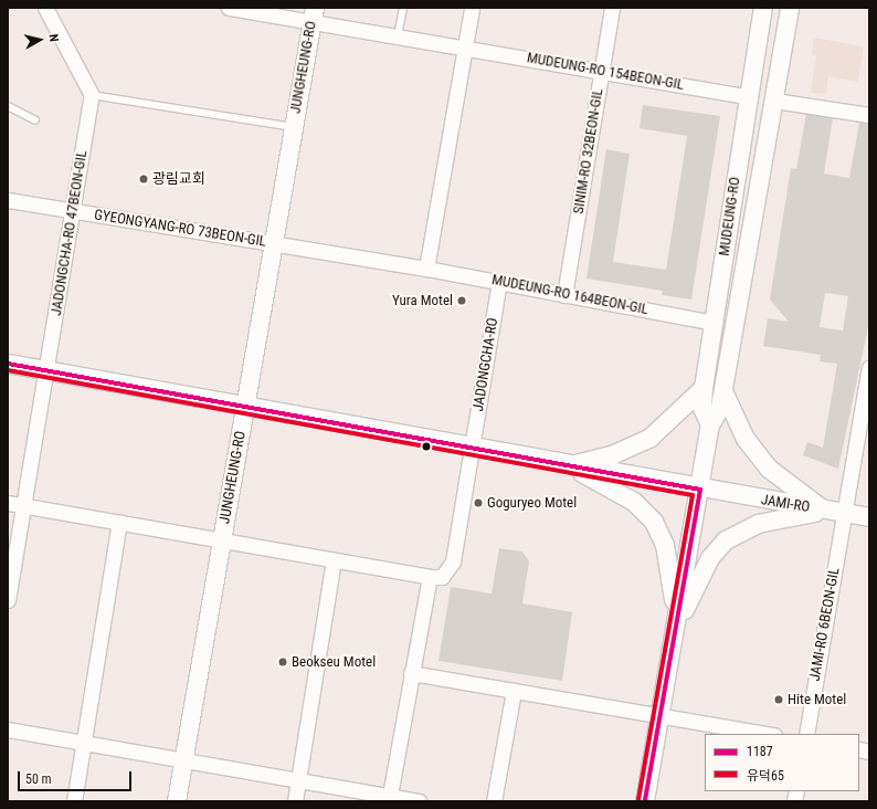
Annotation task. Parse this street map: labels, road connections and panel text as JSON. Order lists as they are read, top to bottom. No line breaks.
{"streets":{"street":["JUNGHEUNG-RO","MUDEUNG-RO 154BEON-GIL","SINIM-RO 32BEON-GIL","MUDEUNG-RO","GYEONGYANG-RO 73BEON-GIL","JADONGCHA-RO 47BEON-GIL","MUDEUNG-RO 164BEON-GIL","JADONGCHA-RO","JAMI-RO","JAMI-RO 6BEON-GIL"]},"crossings":[["JUNGHEUNG-RO","MUDEUNG-RO 154BEON-GIL"],["JUNGHEUNG-RO","GYEONGYANG-RO 73BEON-GIL"],["JUNGHEUNG-RO","JADONGCHA-RO 47BEON-GIL"],["JUNGHEUNG-RO","MUDEUNG-RO 164BEON-GIL"],["MUDEUNG-RO 154BEON-GIL","SINIM-RO 32BEON-GIL"],["MUDEUNG-RO 154BEON-GIL","MUDEUNG-RO"],["SINIM-RO 32BEON-GIL","MUDEUNG-RO 164BEON-GIL"],["MUDEUNG-RO","MUDEUNG-RO 164BEON-GIL"],["MUDEUNG-RO","JAMI-RO"],["GYEONGYANG-RO 73BEON-GIL","JADONGCHA-RO 47BEON-GIL"],["GYEONGYANG-RO 73BEON-GIL","MUDEUNG-RO 164BEON-GIL"],["MUDEUNG-RO 164BEON-GIL","JADONGCHA-RO"],["JAMI-RO","JAMI-RO 6BEON-GIL"]],"places":["광림교회","Yura Motel","Goguryeo Motel","Beokseu Motel","Hite Motel"],"lines":["transit line 1187","transit line 유덕65"],"legend":["1187","유덕65"],"scale_bar":"50 m","north":"right"}
